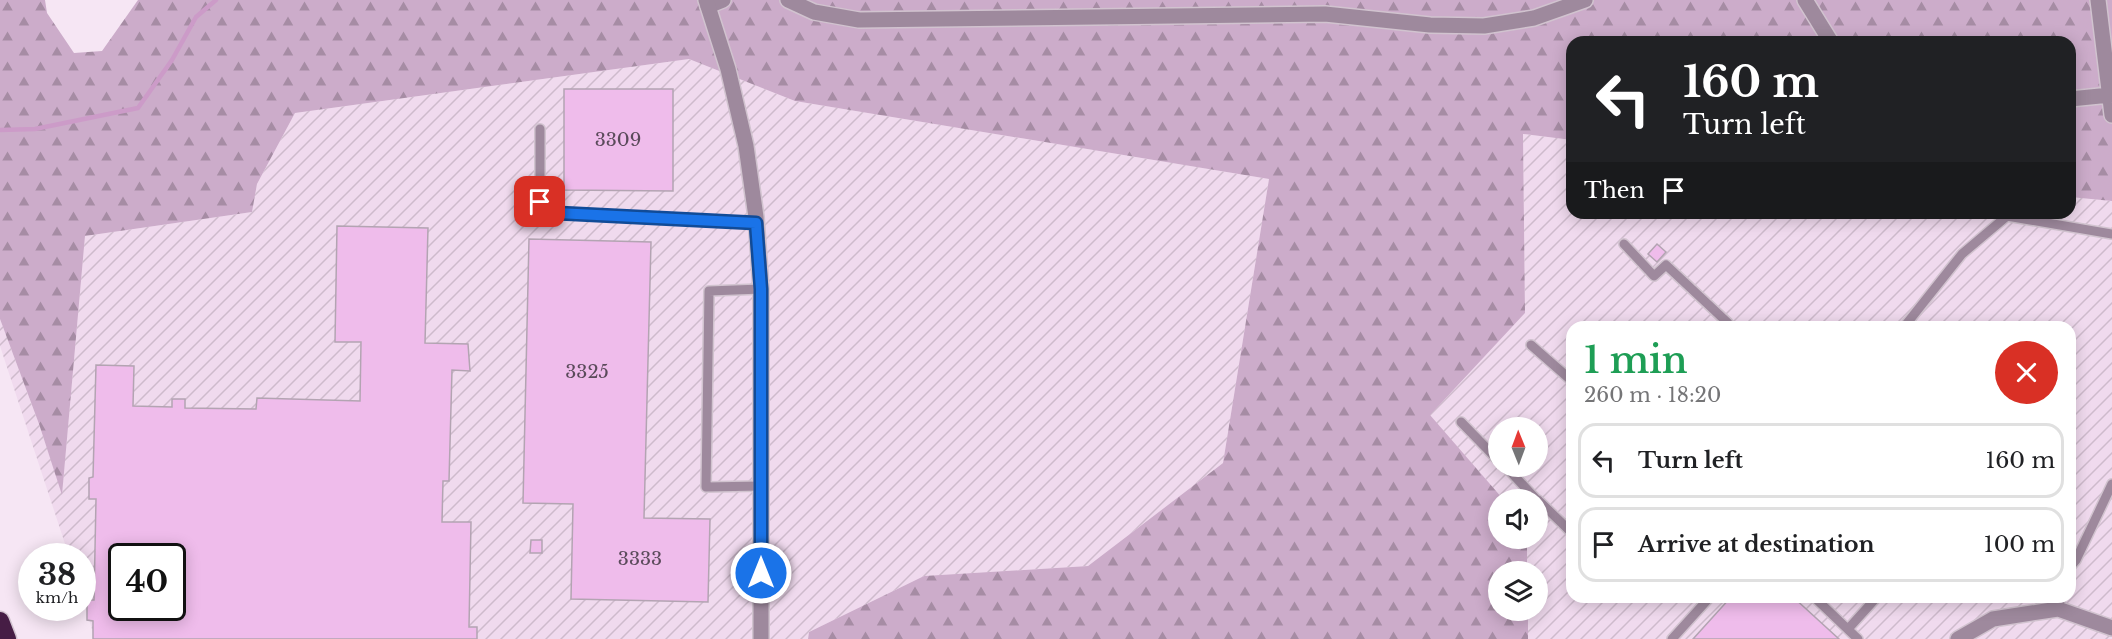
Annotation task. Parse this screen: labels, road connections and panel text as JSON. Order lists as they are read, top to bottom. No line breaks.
{"house_numbers":["3309","3325","3333"],"north":"top","page":{"turn":["160 m","Turn left"],"then":"Then","heading":["1 min","260 m · 18:20"],"list":[{"name":"Turn left","value":"160 m"},{"name":"Arrive at destination","value":"100 m"}],"speed":"38 km/h","limit":"40"}}
